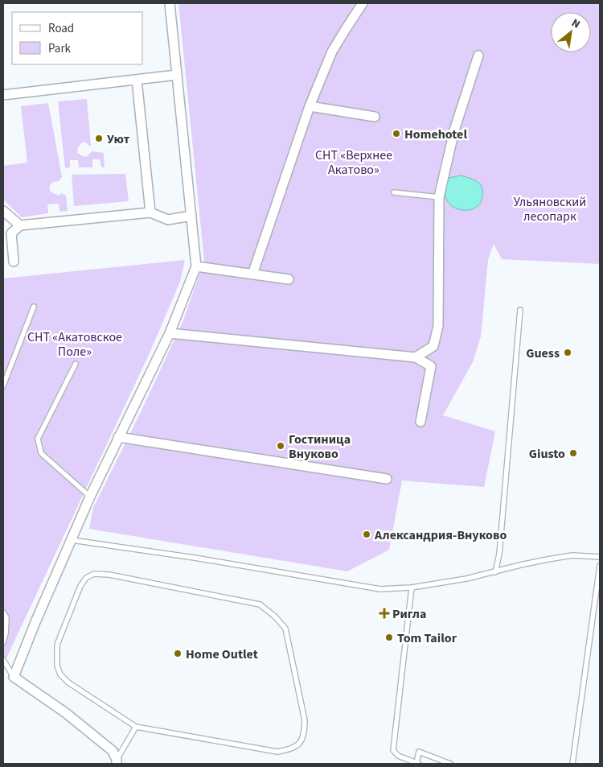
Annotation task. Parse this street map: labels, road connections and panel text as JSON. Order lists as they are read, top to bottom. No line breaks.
{"parks":["СНТ «Верхнее Акатово»","Ульяновский лесопарк","СНТ «Акатовское Поле»"],"places":{"other":["Homehotel","Уют","Guess","Гостиница Внуково","Giusto","Александрия-Внуково","Tom Tailor","Home Outlet"],"health":["Ригла"]},"legend":["Road","Park"],"north":"top right"}
